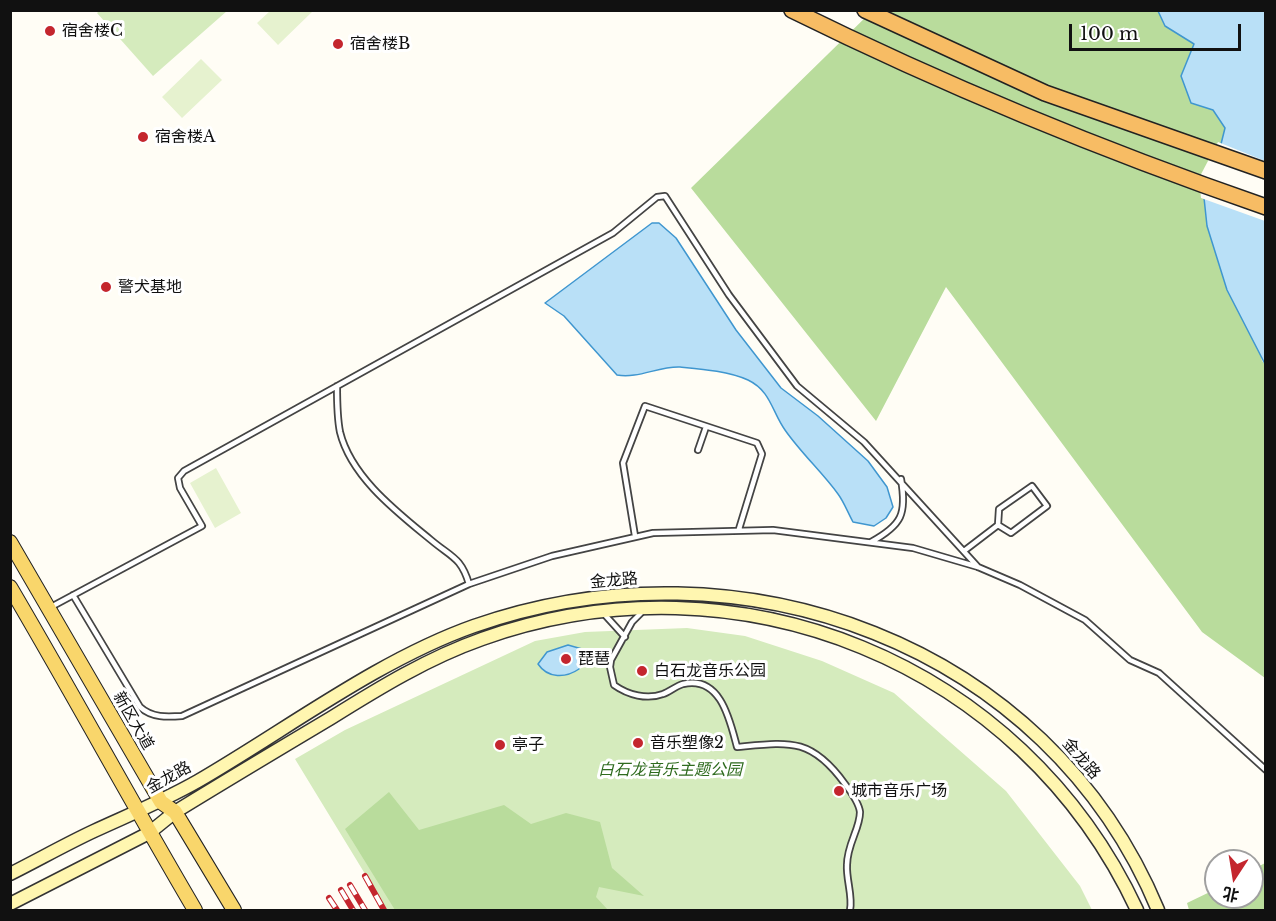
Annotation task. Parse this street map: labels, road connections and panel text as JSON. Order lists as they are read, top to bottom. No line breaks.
{"streets":{"main road":["金龙路","新区大道"]},"crossings":[["金龙路","新区大道"]],"parks":["白石龙音乐主题公园"],"places":["宿舍楼C","宿舍楼B","宿舍楼A","警犬基地","琵琶","白石龙音乐公园","音乐塑像2","亭子","城市音乐广场"],"scale_bar":"100 m","north":"bottom"}
